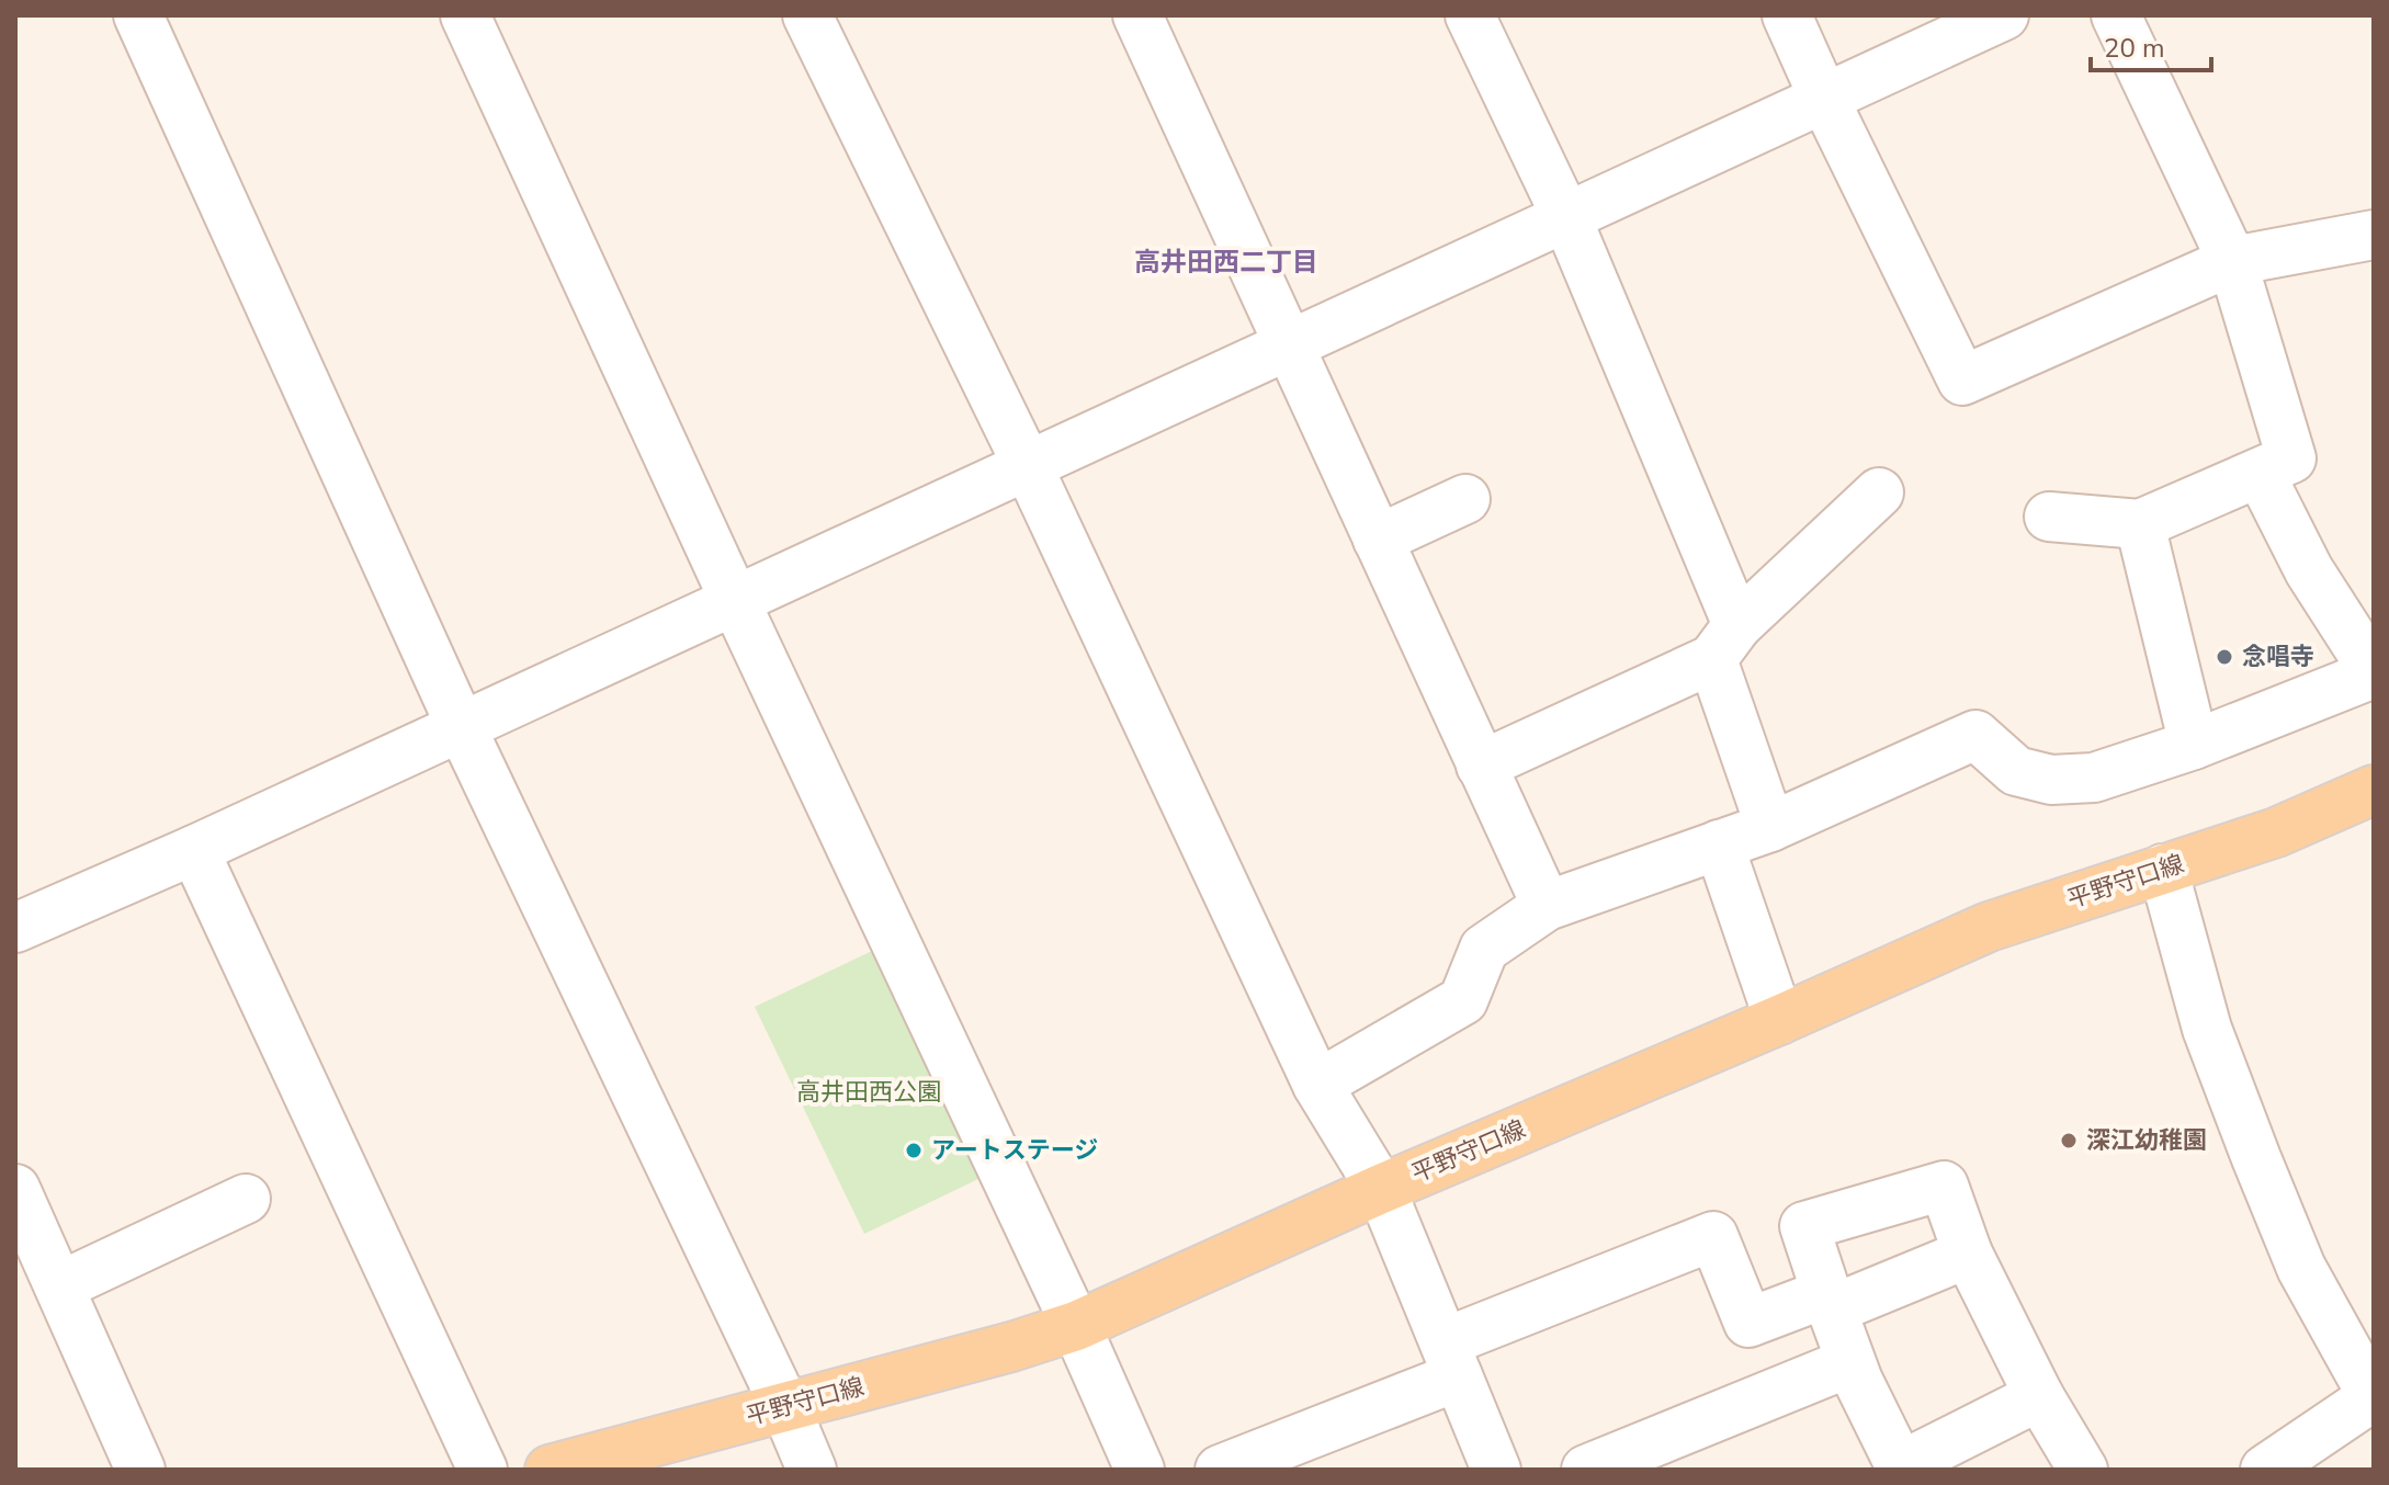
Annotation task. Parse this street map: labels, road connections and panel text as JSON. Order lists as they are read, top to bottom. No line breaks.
{"streets":{"main road":["平野守口線"]},"districts":["高井田西二丁目"],"parks":["高井田西公園"],"places":["念唱寺","深江幼稚園","アートステージ"],"scale_bar":"20 m"}
